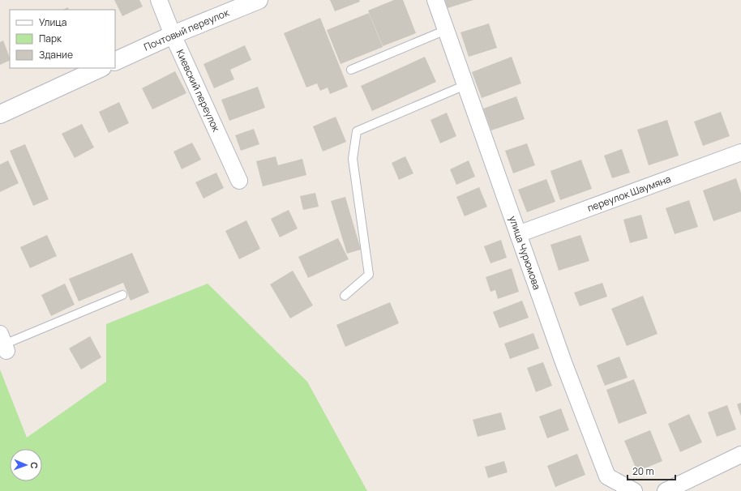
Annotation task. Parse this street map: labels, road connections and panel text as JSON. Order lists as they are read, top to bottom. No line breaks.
{"streets":{"street":["Почтовый переулок","Киевский переулок","переулок Шаумяна","улица Чурюмова"]},"crossings":[["Почтовый переулок","Киевский переулок"],["переулок Шаумяна","улица Чурюмова"]],"legend":["Улица","Парк","Здание"],"scale_bar":"20 m","north":"right"}
